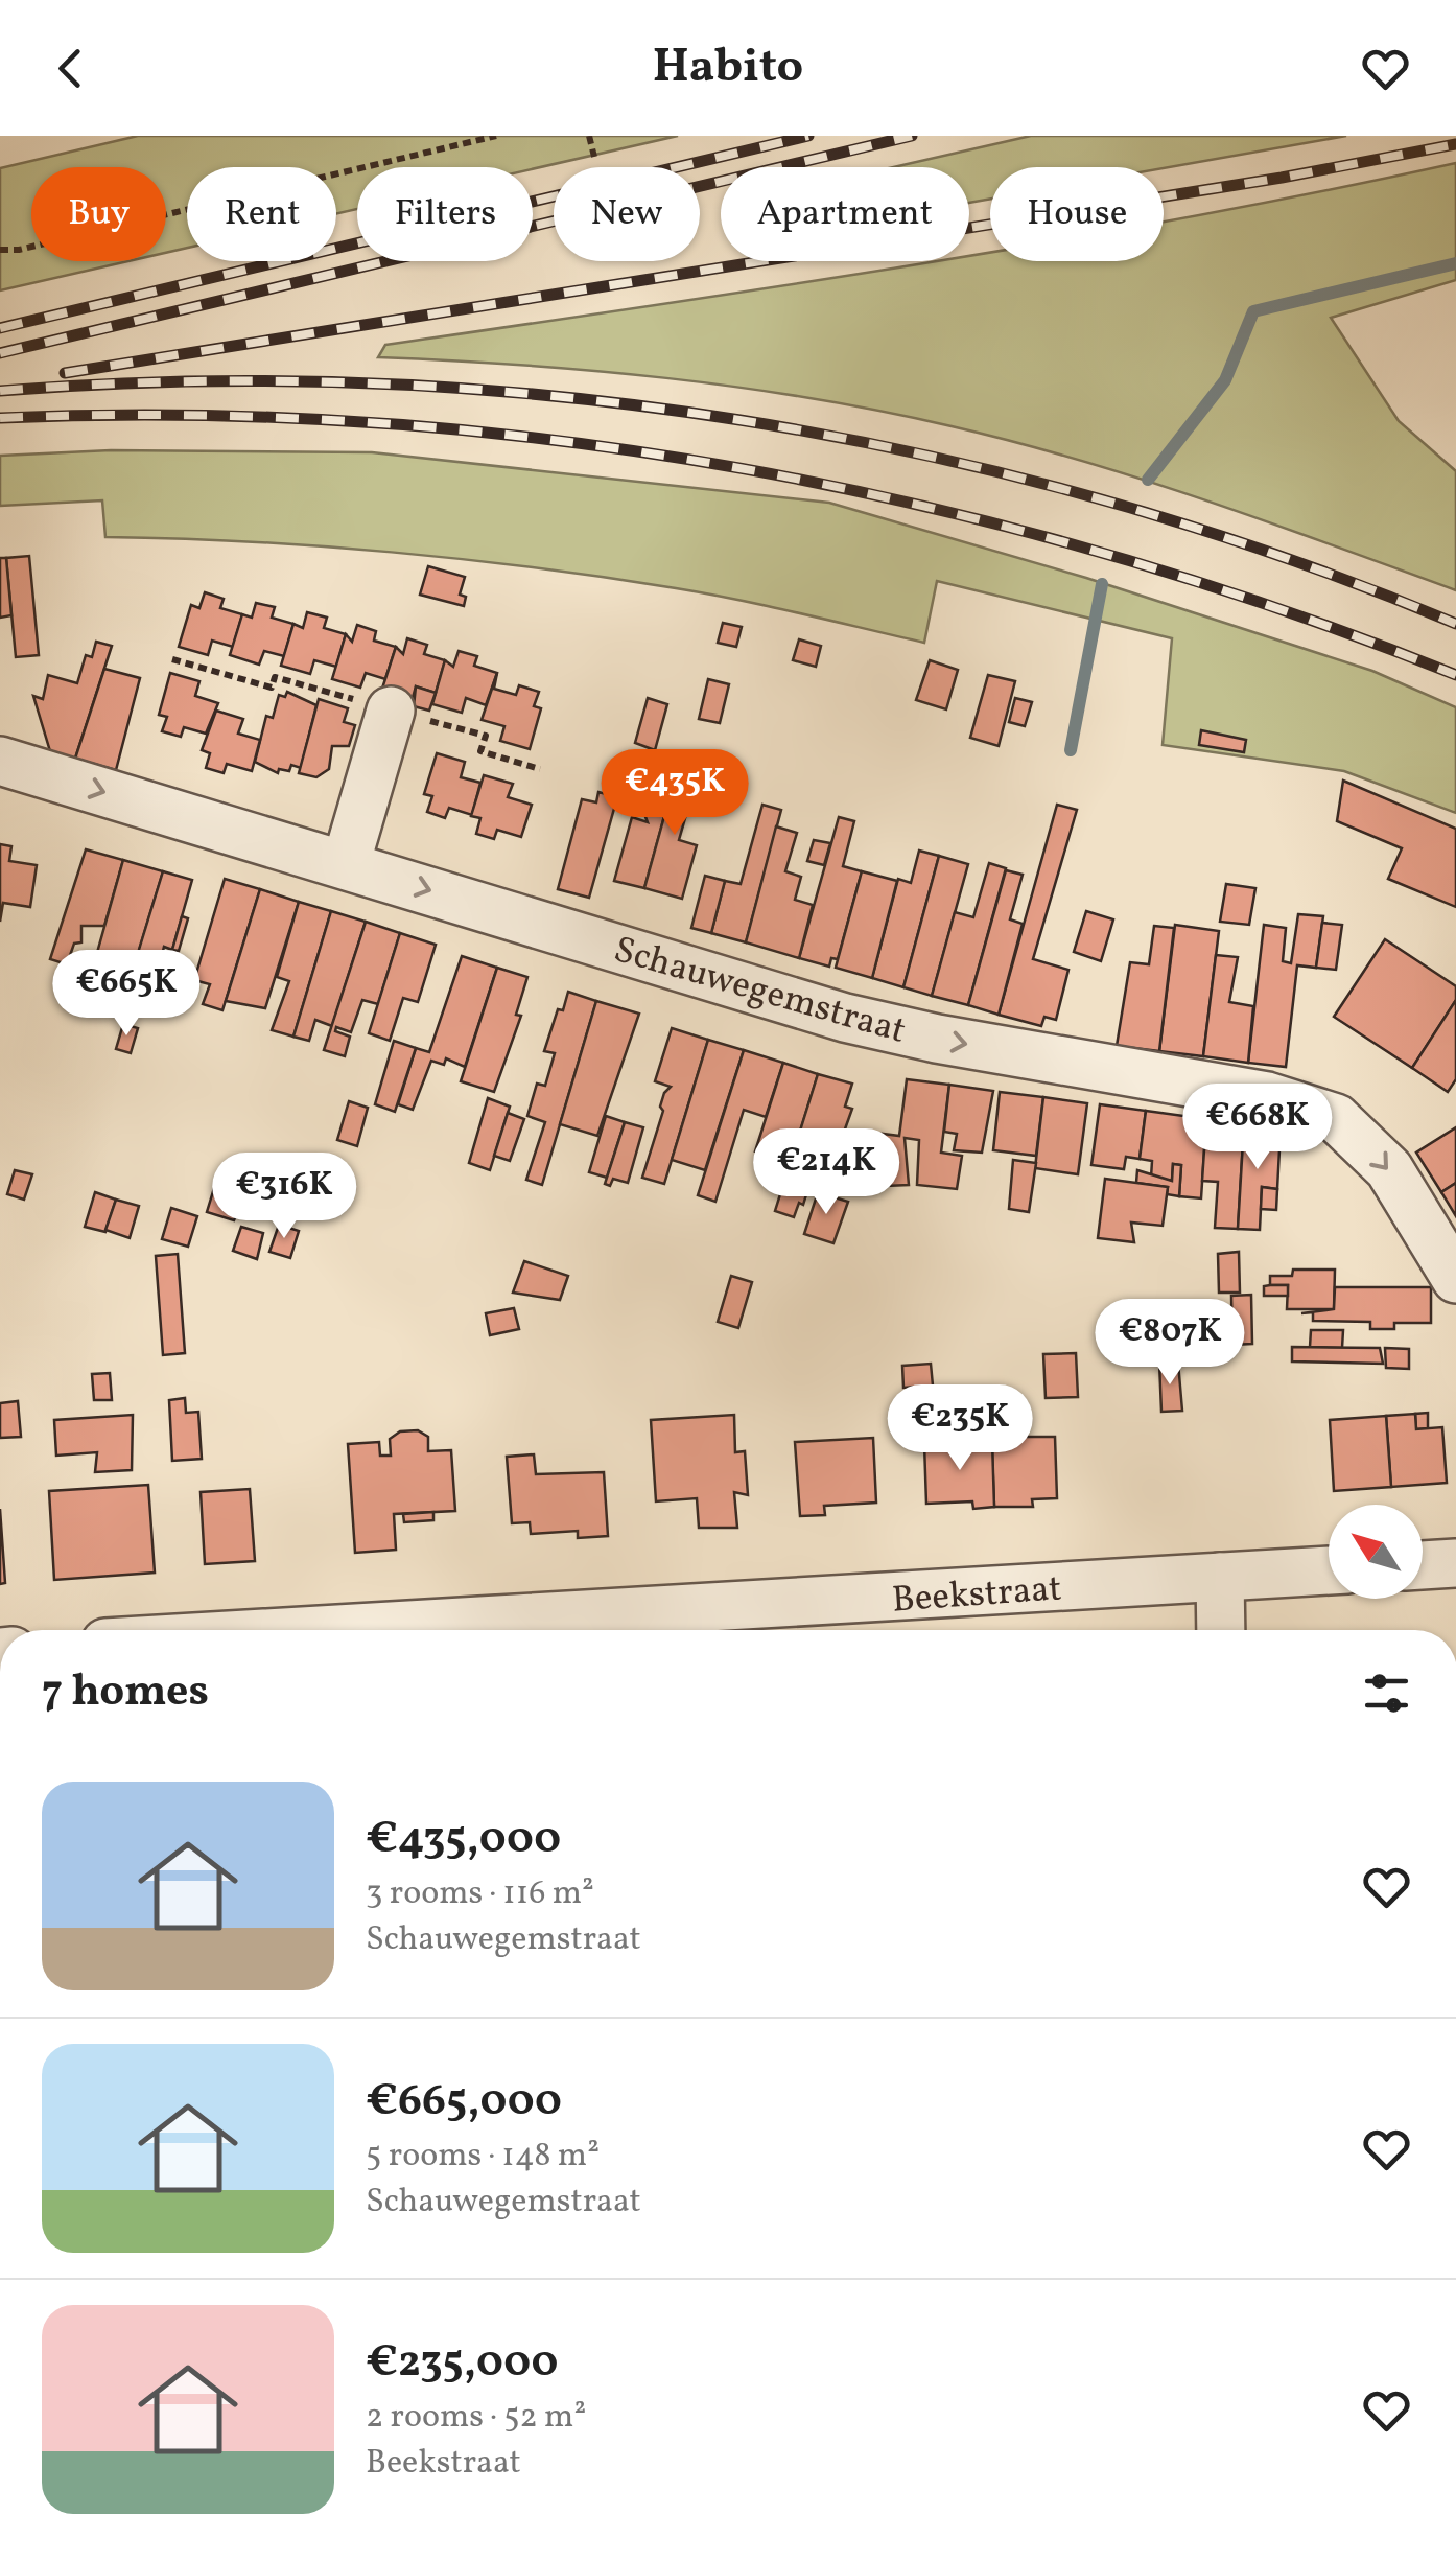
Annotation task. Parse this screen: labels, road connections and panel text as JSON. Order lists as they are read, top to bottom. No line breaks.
{"streets":{"street":["Schauwegemstraat","Beekstraat"]},"one_way":["Schauwegemstraat"],"north":"top left","page":{"header":"Habito","chip":["Buy","Rent","Filters","New","Apartment","House"],"price":["€435K","€665K","€668K","€214K","€316K","€807K","€235K"],"heading":"7 homes","list":[{"name":"€435,000","note":"3 rooms · 116 m² · Schauwegemstraat"},{"name":"€665,000","note":"5 rooms · 148 m² · Schauwegemstraat"},{"name":"€235,000","note":"2 rooms · 52 m² · Beekstraat"}]}}
